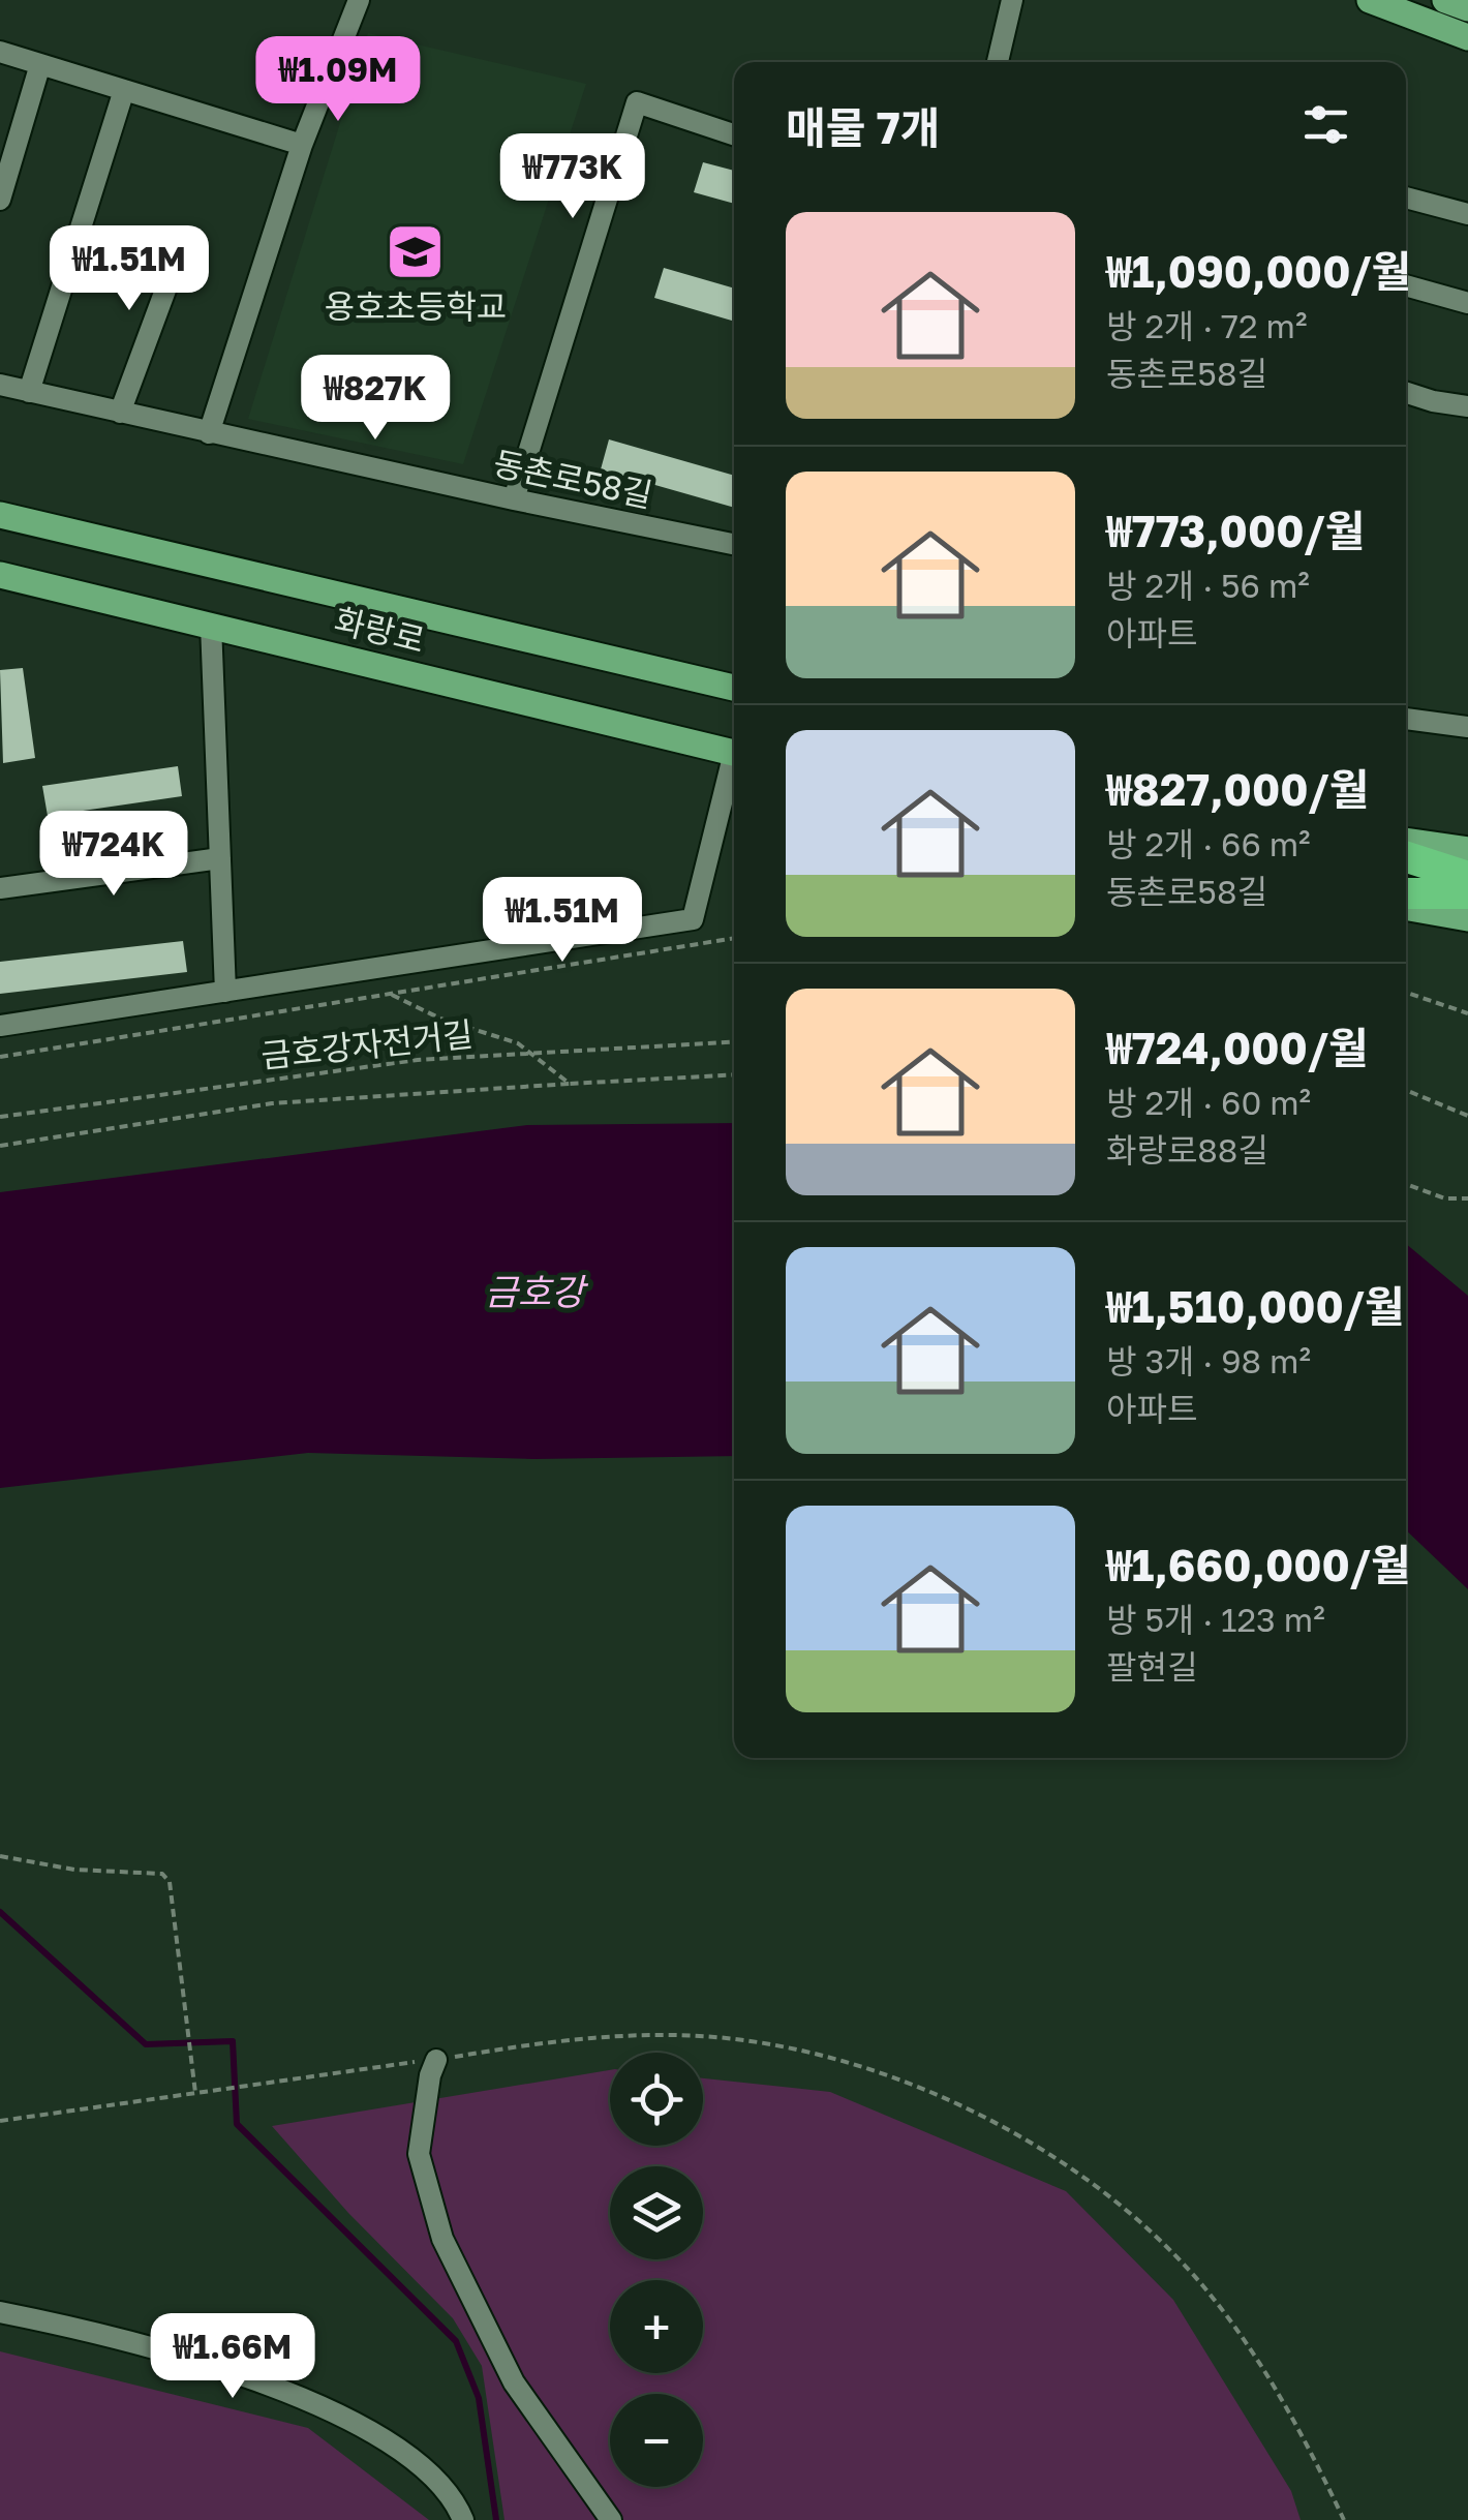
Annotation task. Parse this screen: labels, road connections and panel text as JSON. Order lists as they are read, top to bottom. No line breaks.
{"streets":{"main road":["화랑로"],"street":["동촌로58길"],"path":["금호강자전거길"]},"water":["금호강"],"places":{"school or university":["용호초등학교"]},"page":{"price":["₩1.09M","₩773K","₩1.51M","₩827K","₩724K","₩1.51M","₩1.66M"],"heading":"매물 7개","list":[{"name":"₩1,090,000/월","note":"방 2개 · 72 m² · 동촌로58길"},{"name":"₩773,000/월","note":"방 2개 · 56 m² · 아파트"},{"name":"₩827,000/월","note":"방 2개 · 66 m² · 동촌로58길"},{"name":"₩724,000/월","note":"방 2개 · 60 m² · 화랑로88길"},{"name":"₩1,510,000/월","note":"방 3개 · 98 m² · 아파트"},{"name":"₩1,660,000/월","note":"방 5개 · 123 m² · 팔현길"}],"map_buttons":["+","−"]}}
